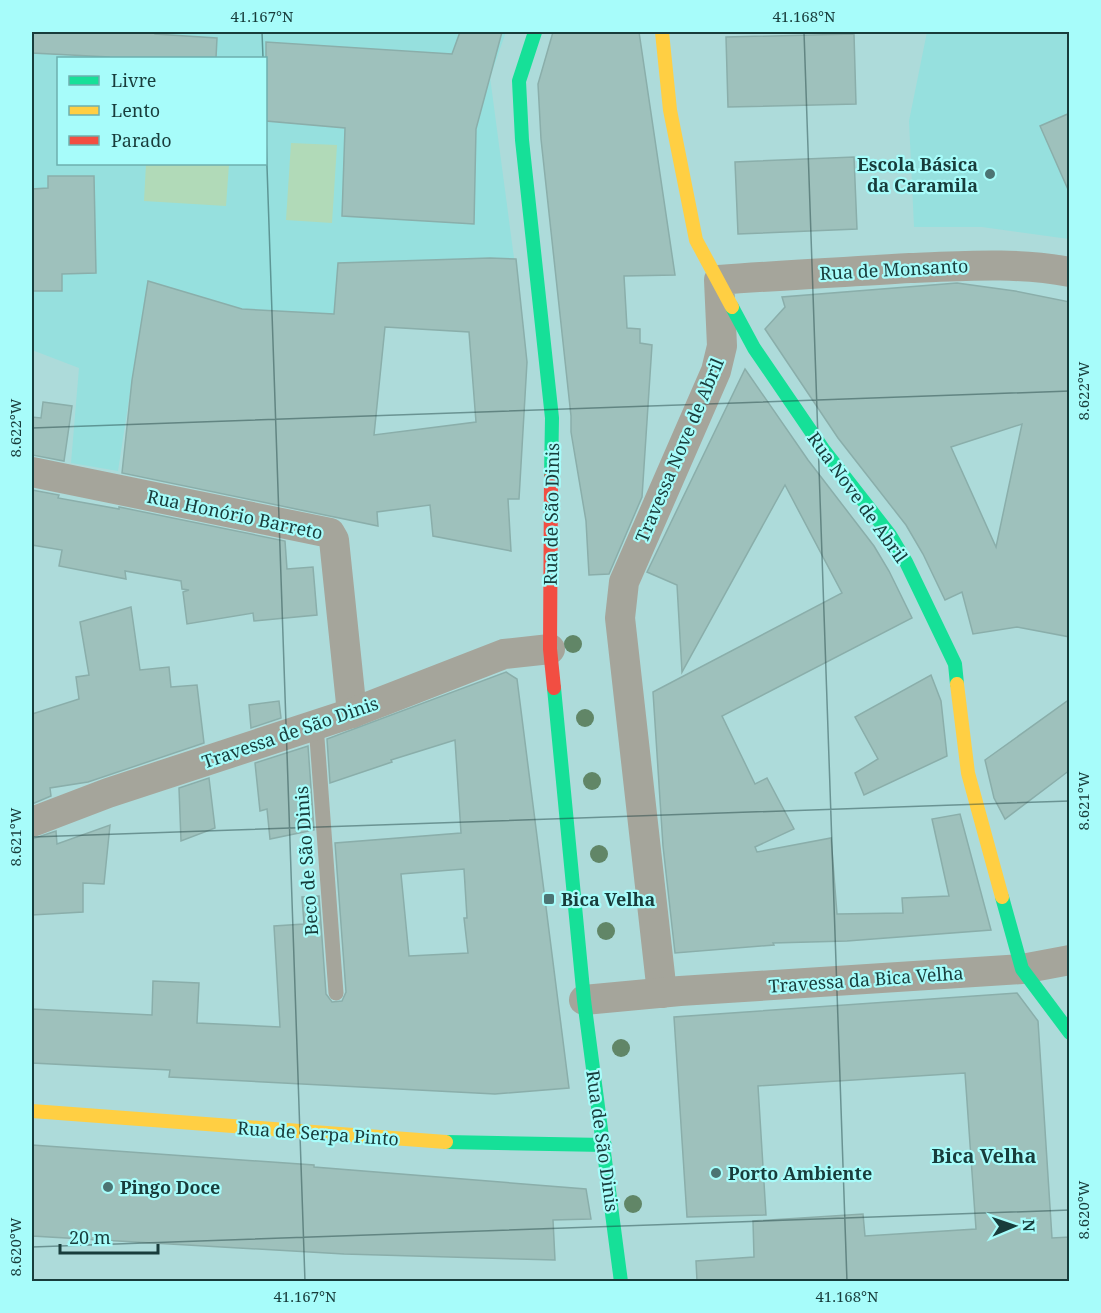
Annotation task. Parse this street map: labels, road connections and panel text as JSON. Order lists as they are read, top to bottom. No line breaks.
{"streets":{"street":["Rua de Monsanto","Travessa Nove de Abril","Rua Nove de Abril","Rua Honório Barreto","Rua de São Dinis","Travessa de São Dinis","Travessa da Bica Velha","Rua de Serpa Pinto"],"lane":["Beco de São Dinis"]},"crossings":[["Rua de Monsanto","Travessa Nove de Abril"],["Rua de Monsanto","Rua Nove de Abril"],["Travessa Nove de Abril","Rua Nove de Abril"],["Travessa Nove de Abril","Travessa da Bica Velha"],["Rua Nove de Abril","Travessa da Bica Velha"],["Rua Honório Barreto","Travessa de São Dinis"],["Rua de São Dinis","Travessa de São Dinis"],["Rua de São Dinis","Rua de Serpa Pinto"],["Travessa de São Dinis","Beco de São Dinis"]],"districts":["Bica Velha"],"places":{"other":["Escola Básica da Caramila","Porto Ambiente","Pingo Doce"],"transit":["Bica Velha"]},"legend":["Livre","Lento","Parado"],"scale_bar":"20 m","north":"right","coordinates":["41.167°N","41.168°N","8.622°W","8.621°W","8.620°W"]}
